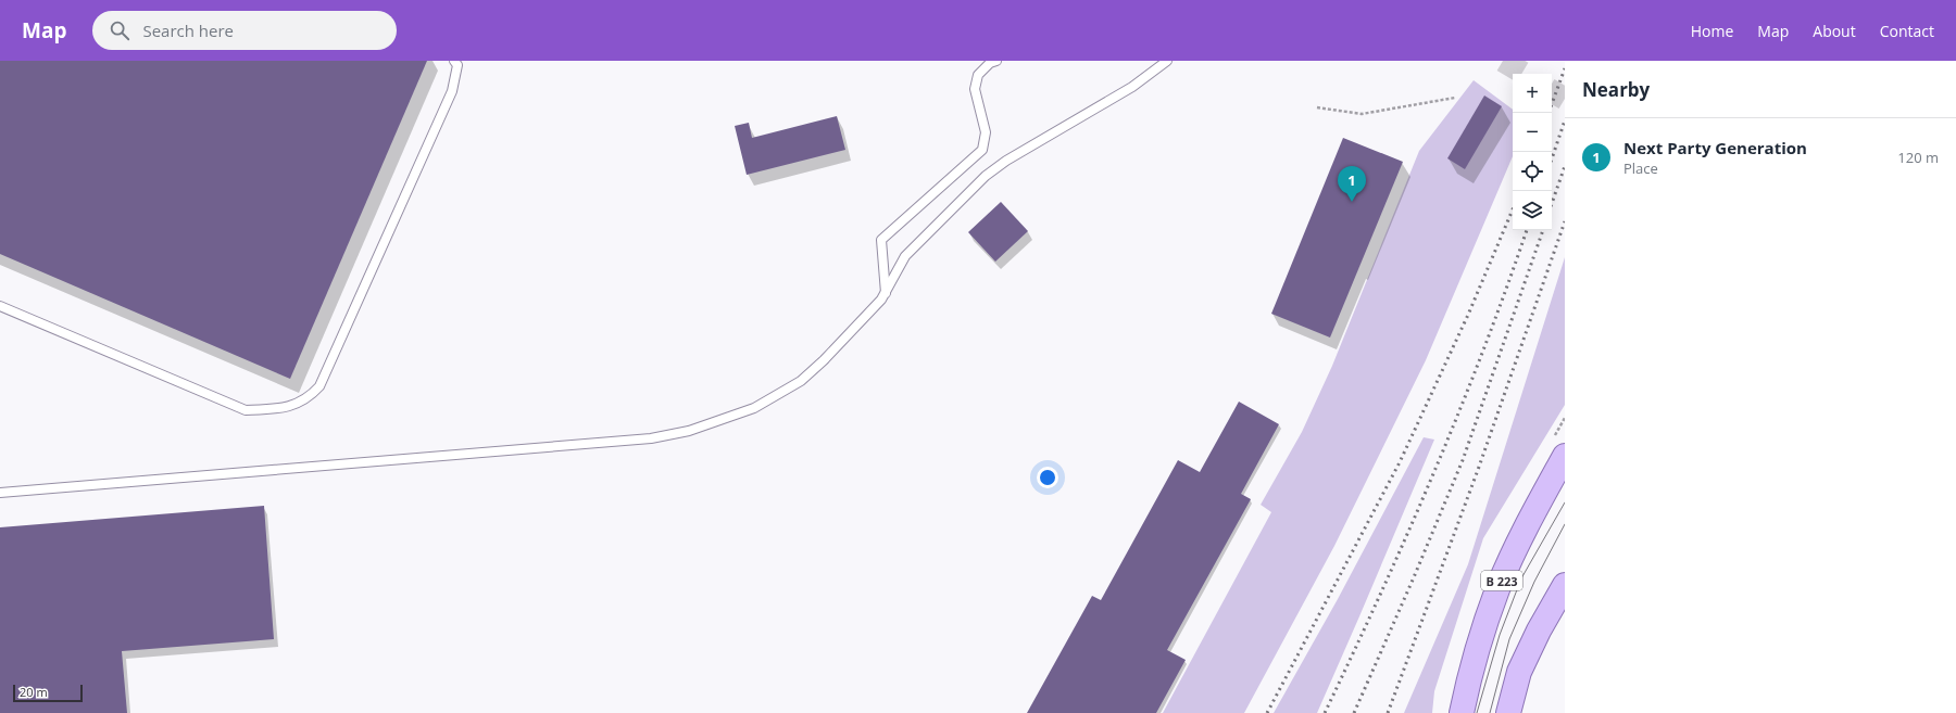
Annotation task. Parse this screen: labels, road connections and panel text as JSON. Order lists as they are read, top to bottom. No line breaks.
{"streets":{"main road":["B 223"]},"scale_bar":"20 m","page":{"header":"Map","search":"Search here","nav":["Home","Map","About","Contact"],"heading":"Nearby","map_buttons":["+","−"],"list":[{"mark":"1","name":"Next Party Generation","note":"Place","value":"120 m"}],"pins":"1","scale":"20 m"}}
